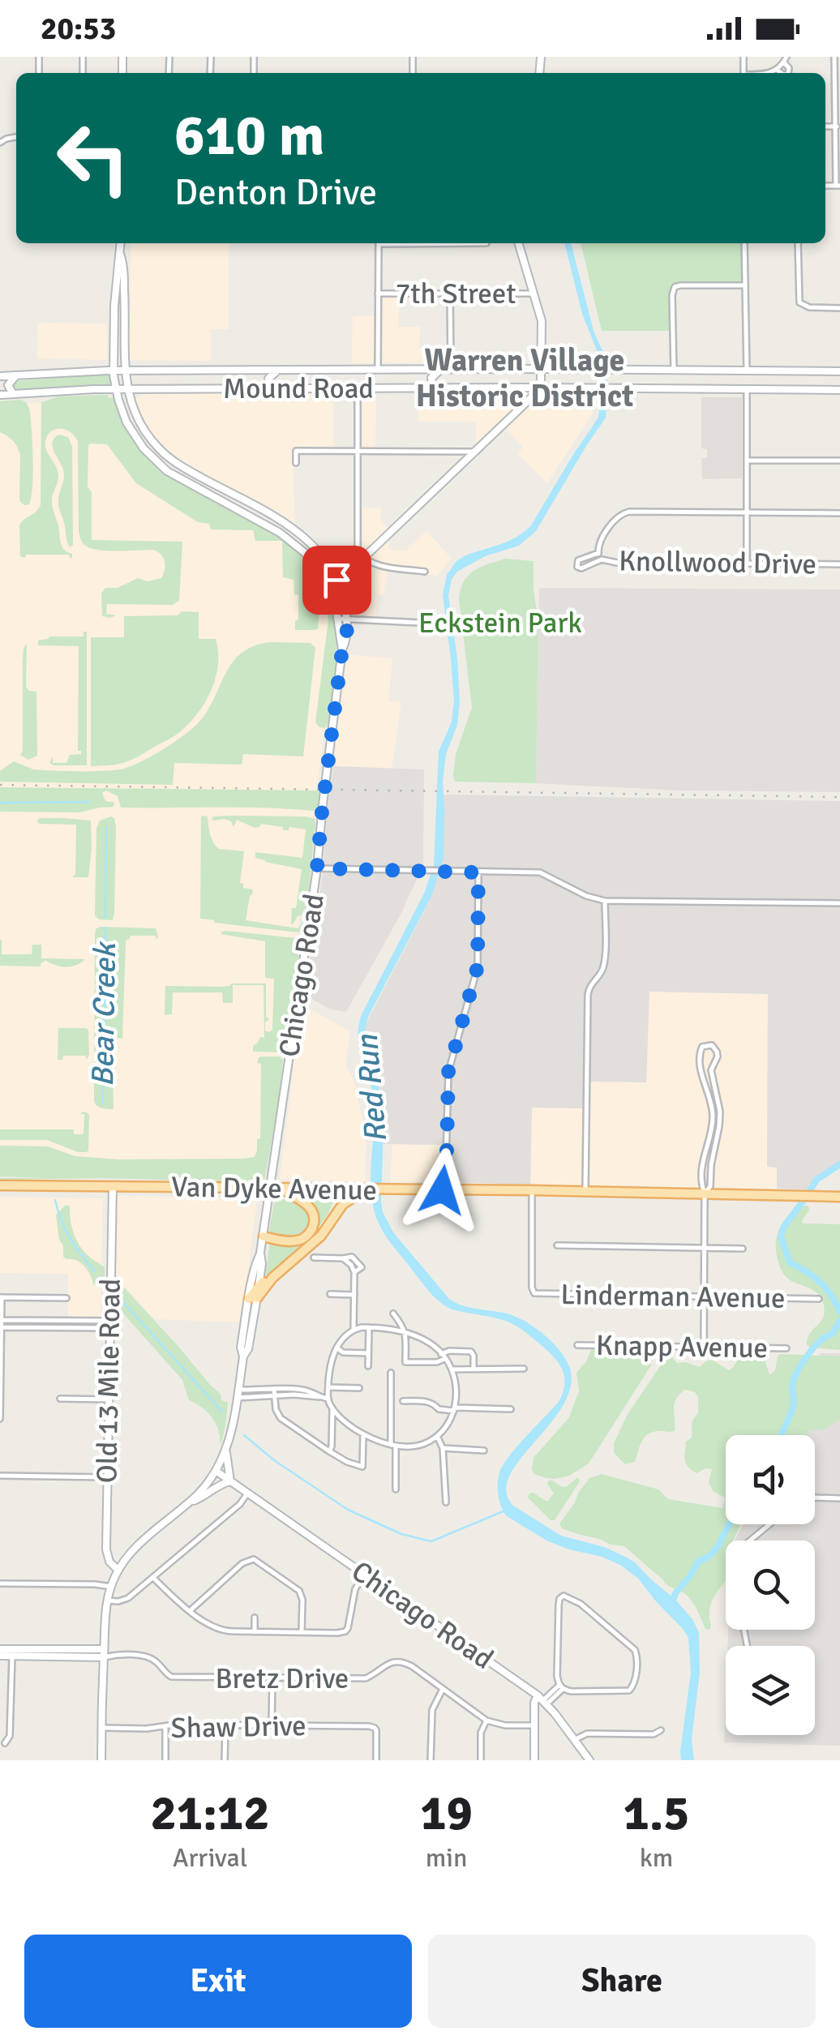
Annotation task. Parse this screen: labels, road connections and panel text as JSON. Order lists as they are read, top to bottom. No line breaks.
{"streets":{"main road":["Mound Road","Chicago Road","Van Dyke Avenue","Old 13 Mile Road"],"street":["7th Street","Knollwood Drive","Linderman Avenue","Knapp Avenue","Bretz Drive","Shaw Drive"]},"crossings":[["Chicago Road","Van Dyke Avenue"],["Van Dyke Avenue","Linderman Avenue"],["Van Dyke Avenue","Old 13 Mile Road"]],"districts":["Warren Village Historic District"],"water":["Bear Creek","Red Run"],"parks":["Eckstein Park"],"page":{"status":"20:53","turn":["610 m","Denton Drive"],"eta":["21:12","Arrival","19","min","1.5","km"],"buttons":["Exit","Share"]}}
